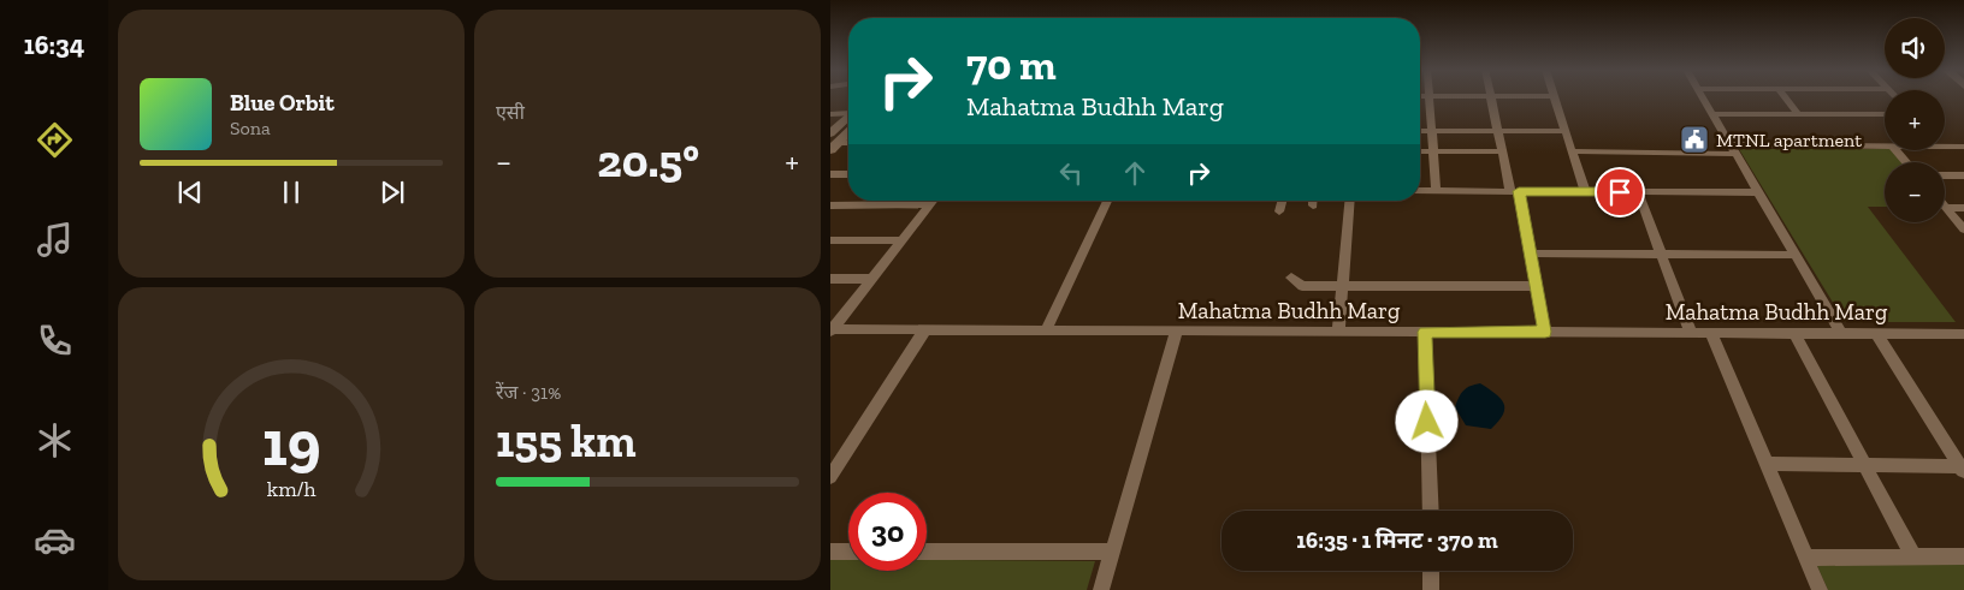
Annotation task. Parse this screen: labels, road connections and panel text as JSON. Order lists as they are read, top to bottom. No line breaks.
{"streets":{"street":["Mahatma Budhh Marg"]},"places":{"public building":["MTNL apartment"]},"page":{"tabs":"16:34","tile":["एसी",["रेंज · 31%","155 km"]],"map_buttons":["+","−"],"turn":["70 m","Mahatma Budhh Marg"],"song":["Blue Orbit","Sona"],"heat":["−","20.5°","+"],"limit":"30","trip":"16:35 · 1 मिनट · 370 m","gauge":["19","km/h"]}}
